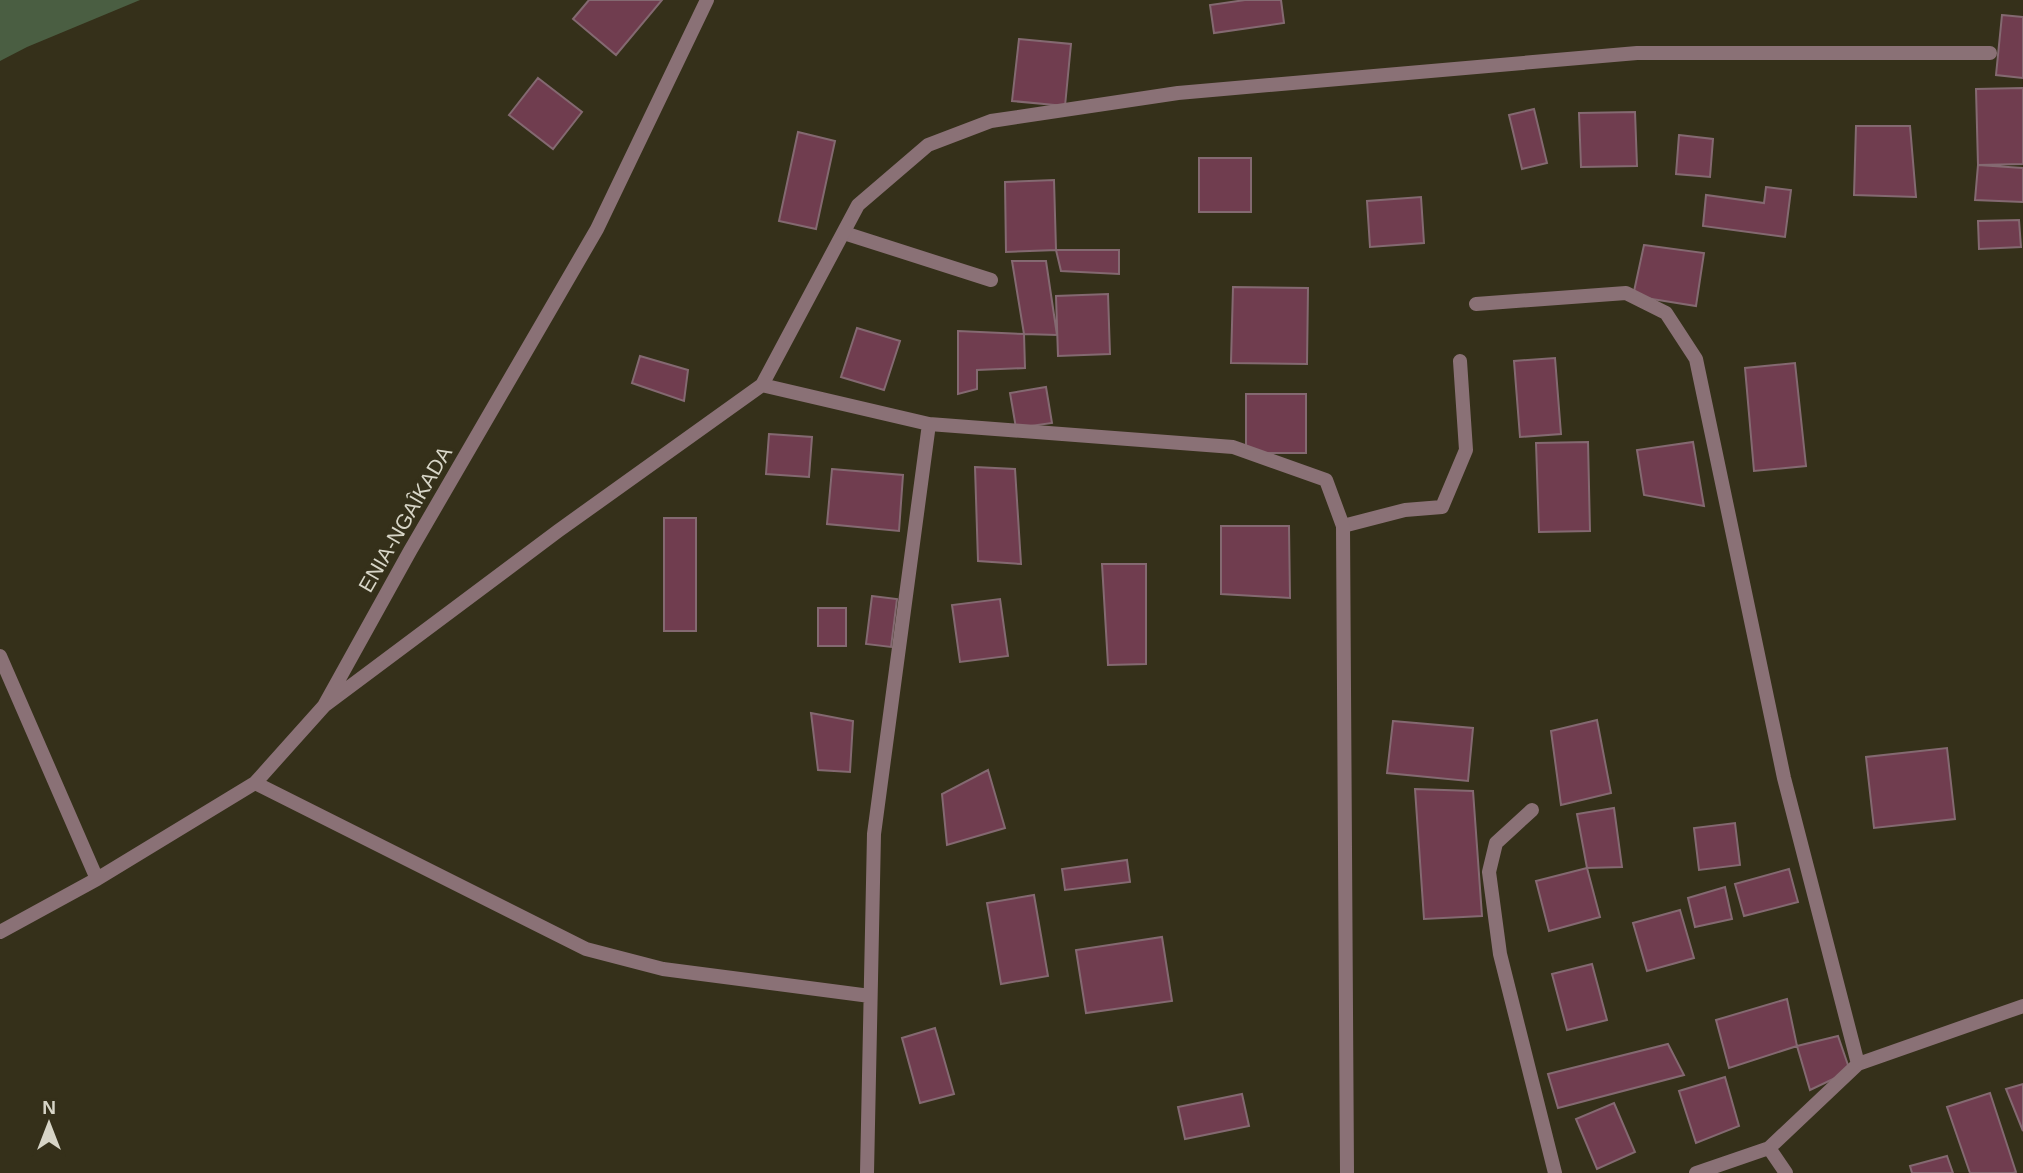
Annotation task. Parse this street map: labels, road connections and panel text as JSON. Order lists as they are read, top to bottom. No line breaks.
{"streets":{"street":["ENIA-NGAÎKADA"]},"north":"top"}
